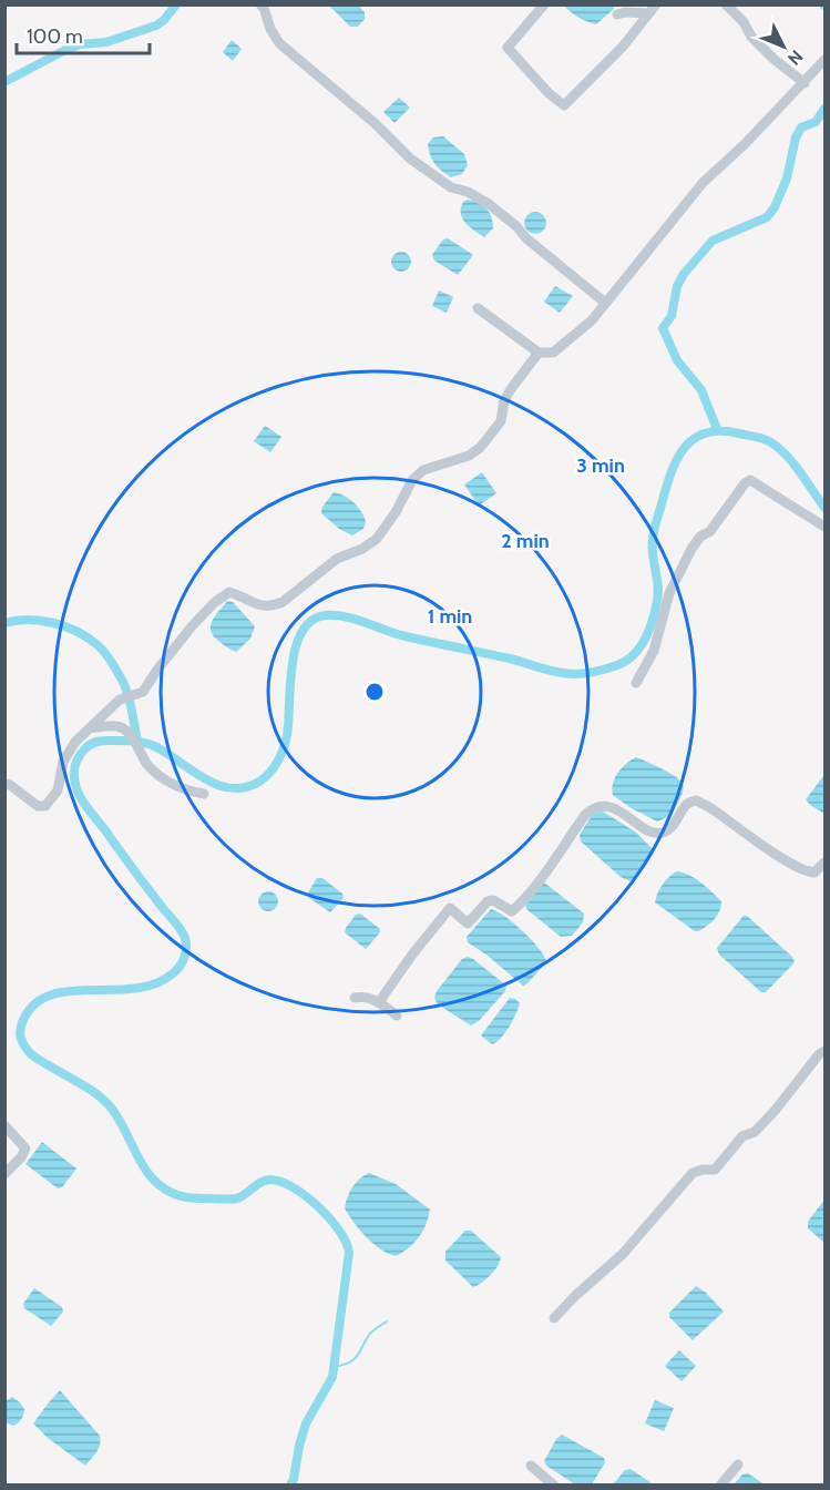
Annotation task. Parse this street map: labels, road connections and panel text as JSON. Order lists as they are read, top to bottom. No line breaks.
{"scale_bar":"100 m","north":"bottom right","rings":["3 min","2 min","1 min"]}
